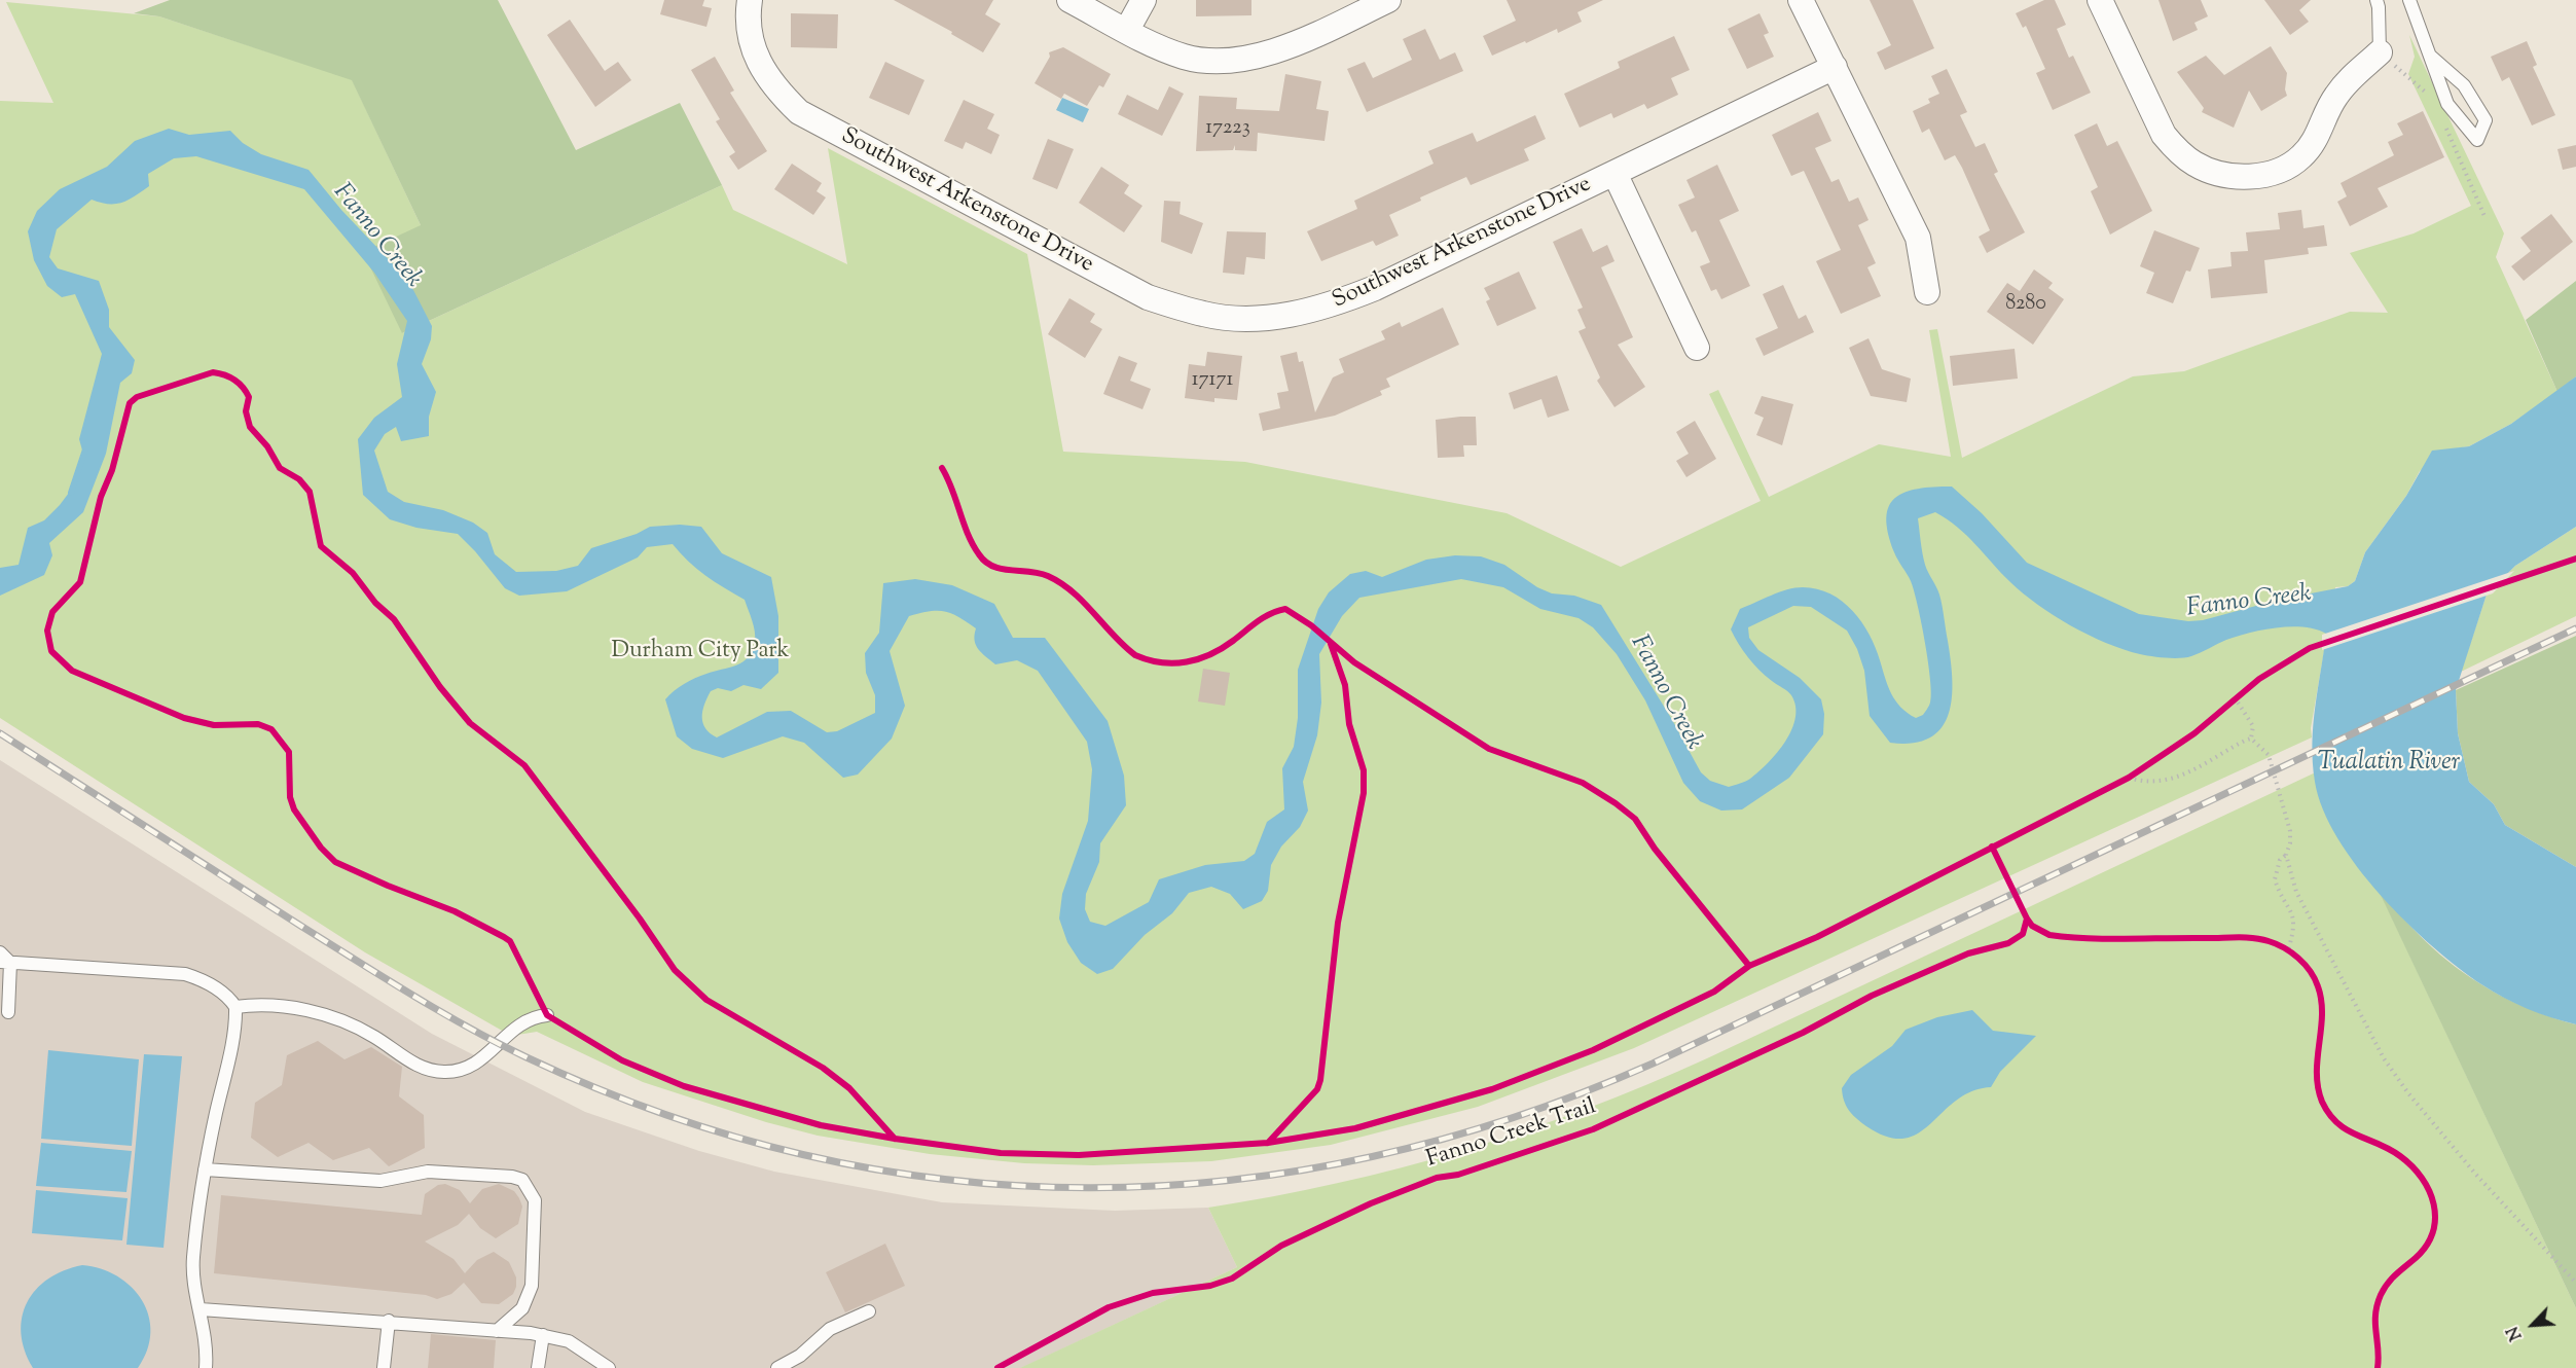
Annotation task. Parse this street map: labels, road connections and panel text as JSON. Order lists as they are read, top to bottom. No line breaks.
{"streets":{"street":["Southwest Arkenstone Drive"],"cycle path":["Fanno Creek Trail"]},"water":["Fanno Creek","Tualatin River"],"parks":["Durham City Park"],"house_numbers":["17223","8280","17171"],"north":"bottom left"}
